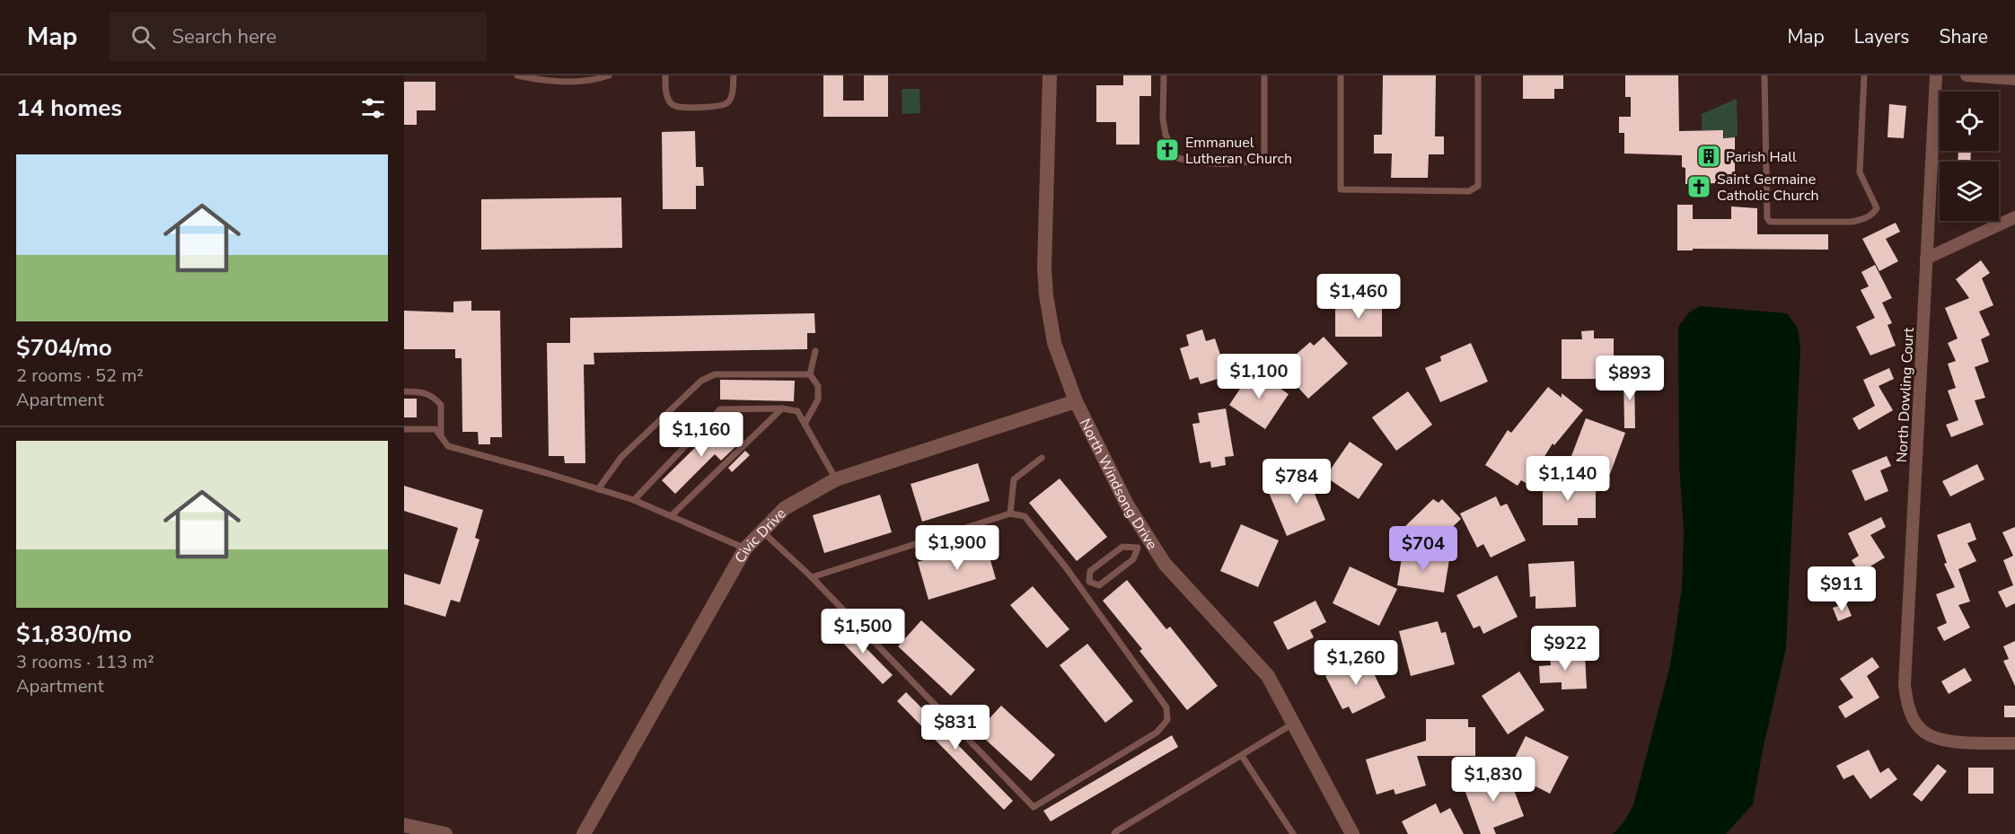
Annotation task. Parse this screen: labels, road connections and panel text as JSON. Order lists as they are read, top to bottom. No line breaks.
{"streets":{"street":["North Dowling Court","North Windsong Drive","Civic Drive"]},"crossings":[["North Windsong Drive","Civic Drive"]],"places":{"church":["Emmanuel Lutheran Church","Saint Germaine Catholic Church"],"building":["Parish Hall"]},"page":{"header":"Map","search":"Search here","nav":["Map","Layers","Share"],"heading":"14 homes","list":[{"name":"$704/mo","note":"2 rooms · 52 m² · Apartment"},{"name":"$1,830/mo","note":"3 rooms · 113 m² · Apartment"}],"price":["$1,460","$1,100","$893","$1,160","$1,140","$784","$1,900","$704","$911","$1,500","$922","$1,260","$831","$1,830"]}}
